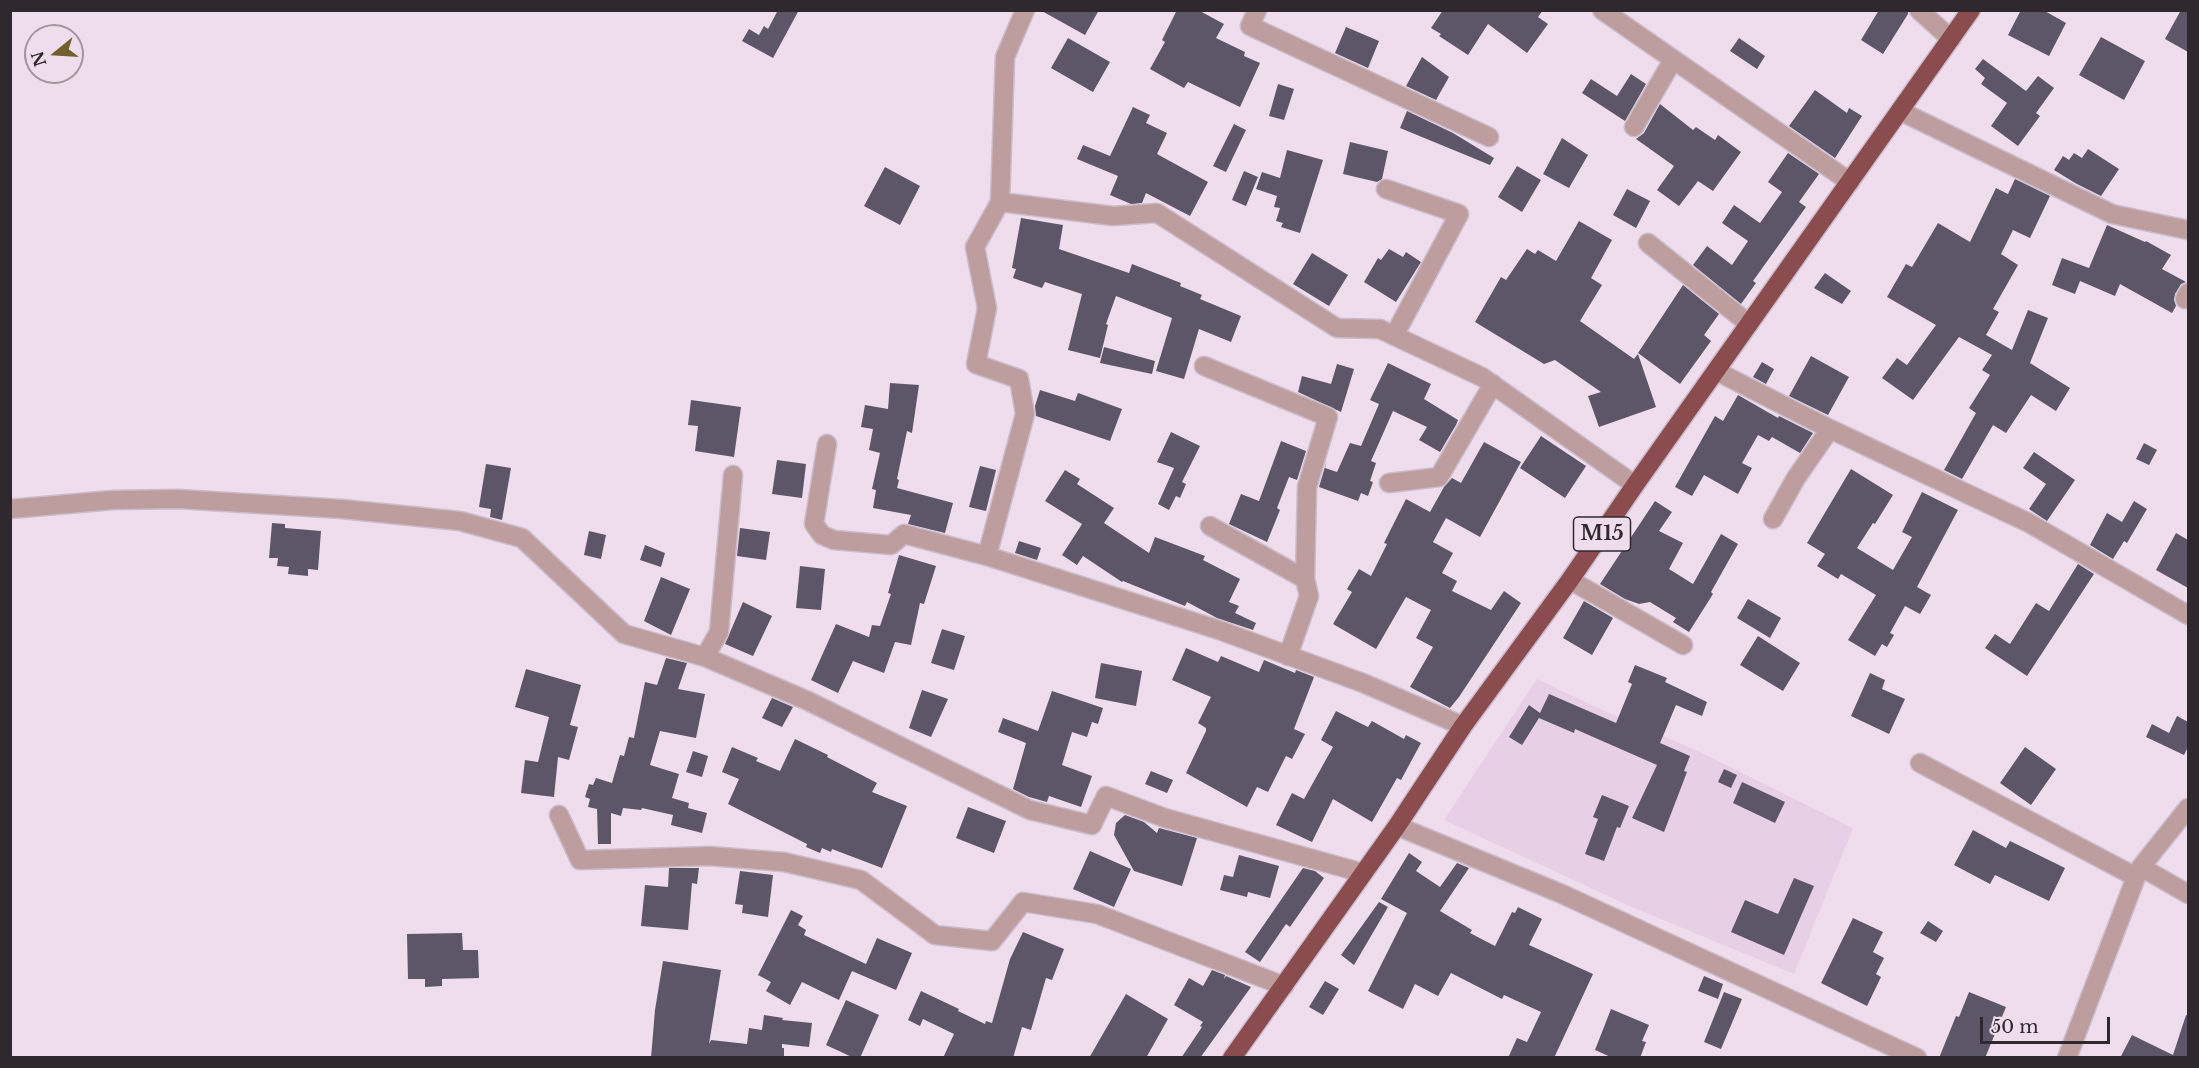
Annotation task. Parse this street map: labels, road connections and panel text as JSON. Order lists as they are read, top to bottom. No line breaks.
{"streets":{"highway":["M15"]},"scale_bar":"50 m","north":"left"}
